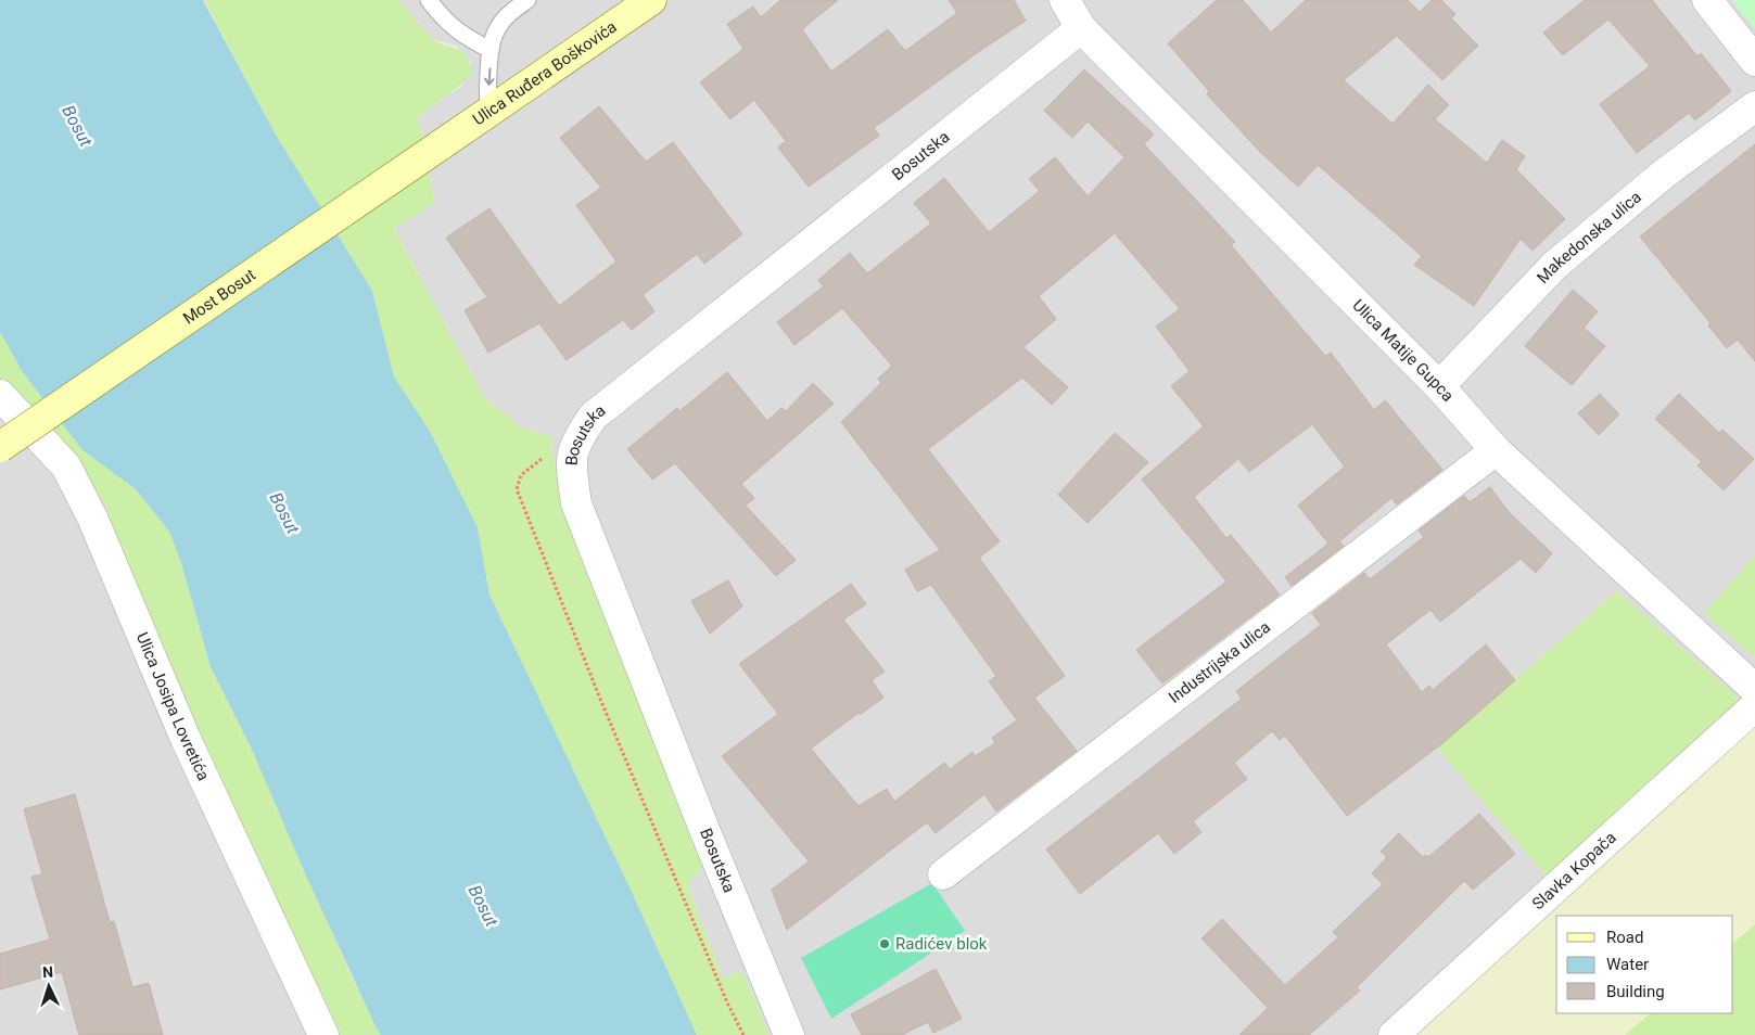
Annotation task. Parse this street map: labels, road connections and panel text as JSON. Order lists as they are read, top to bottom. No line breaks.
{"streets":{"main road":["Ulica Ruđera Boškovića","Most Bosut"],"street":["Bosutska","Makedonska ulica","Ulica Matije Gupca","Industrijska ulica","Ulica Josipa Lovretića","Slavka Kopača"]},"crossings":[["Ulica Ruđera Boškovića","Most Bosut"],["Bosutska","Ulica Matije Gupca"],["Makedonska ulica","Ulica Matije Gupca"],["Ulica Matije Gupca","Industrijska ulica"]],"water":["Bosut"],"places":["Radićev blok"],"legend":["Road","Water","Building"],"north":"top"}
